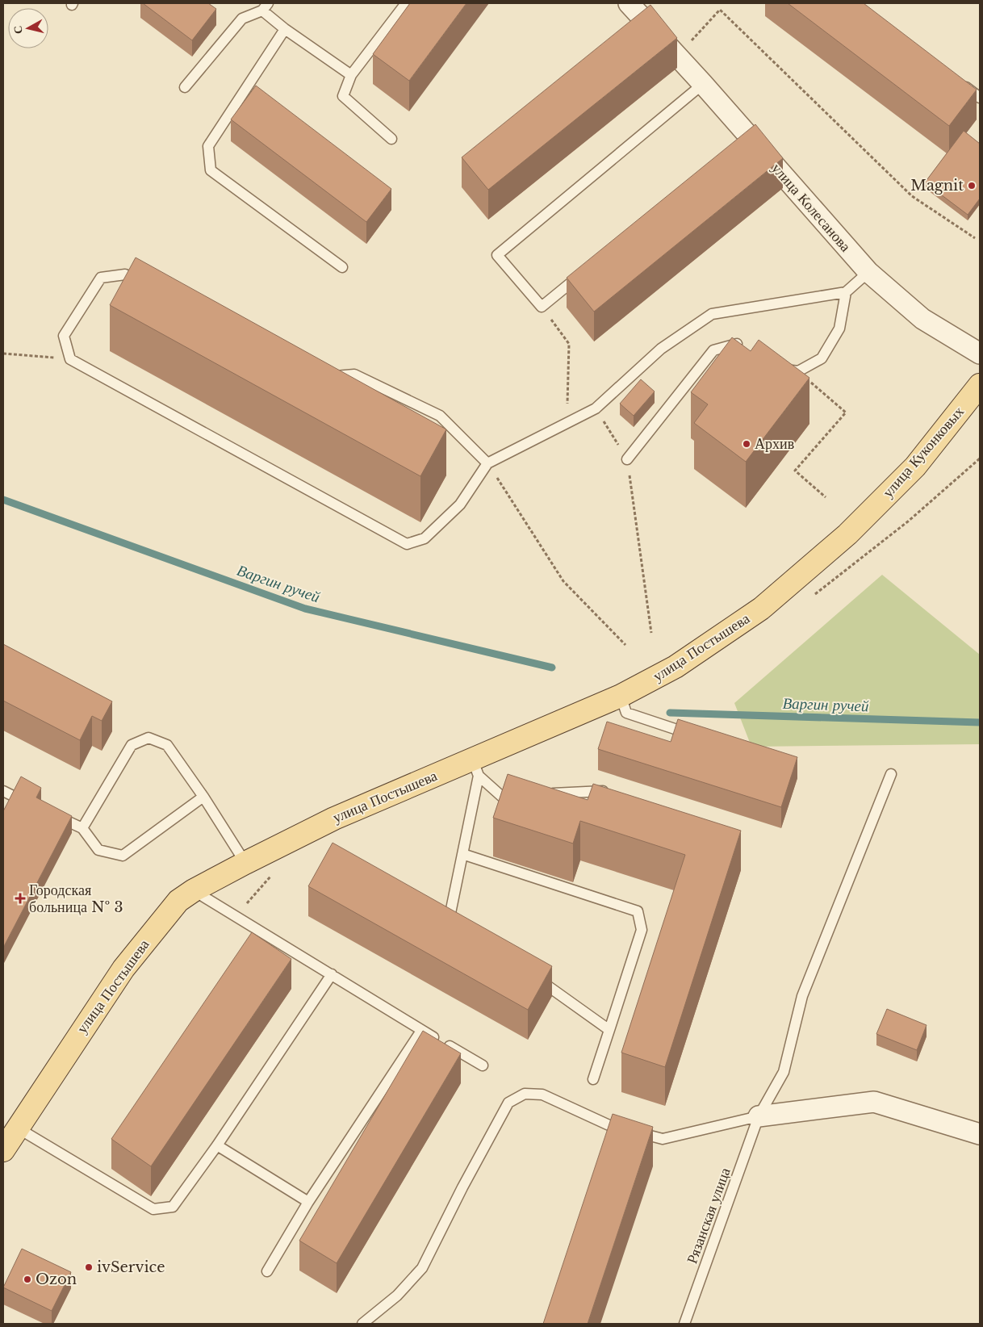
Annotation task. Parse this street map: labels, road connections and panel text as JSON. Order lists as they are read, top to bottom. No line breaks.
{"streets":{"main road":["улица Куконковых","улица Постышева"],"street":["улица Колесанова"],"lane":["Рязанская улица"]},"crossings":[["улица Куконковых","улица Постышева"]],"water":["Варгин ручей"],"places":{"other":["Magnit","Архив","ivService","Ozon"],"health":["Городская больница № 3"]},"north":"left"}
